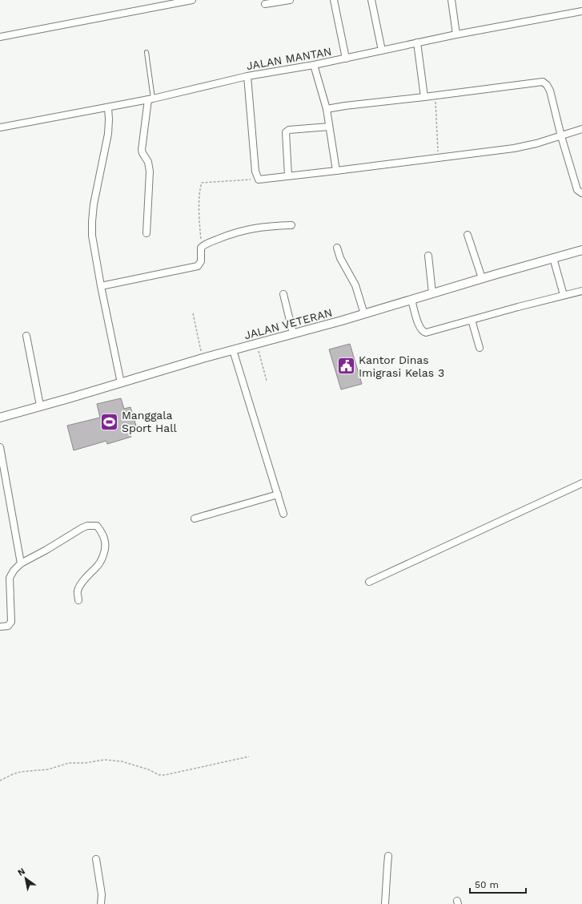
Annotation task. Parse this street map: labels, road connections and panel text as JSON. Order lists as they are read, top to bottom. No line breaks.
{"streets":{"street":["JALAN MANTAN","JALAN VETERAN"]},"places":{"public building":["Kantor Dinas Imigrasi Kelas 3"],"sports":["Manggala Sport Hall"]},"scale_bar":"50 m","north":"top left"}
